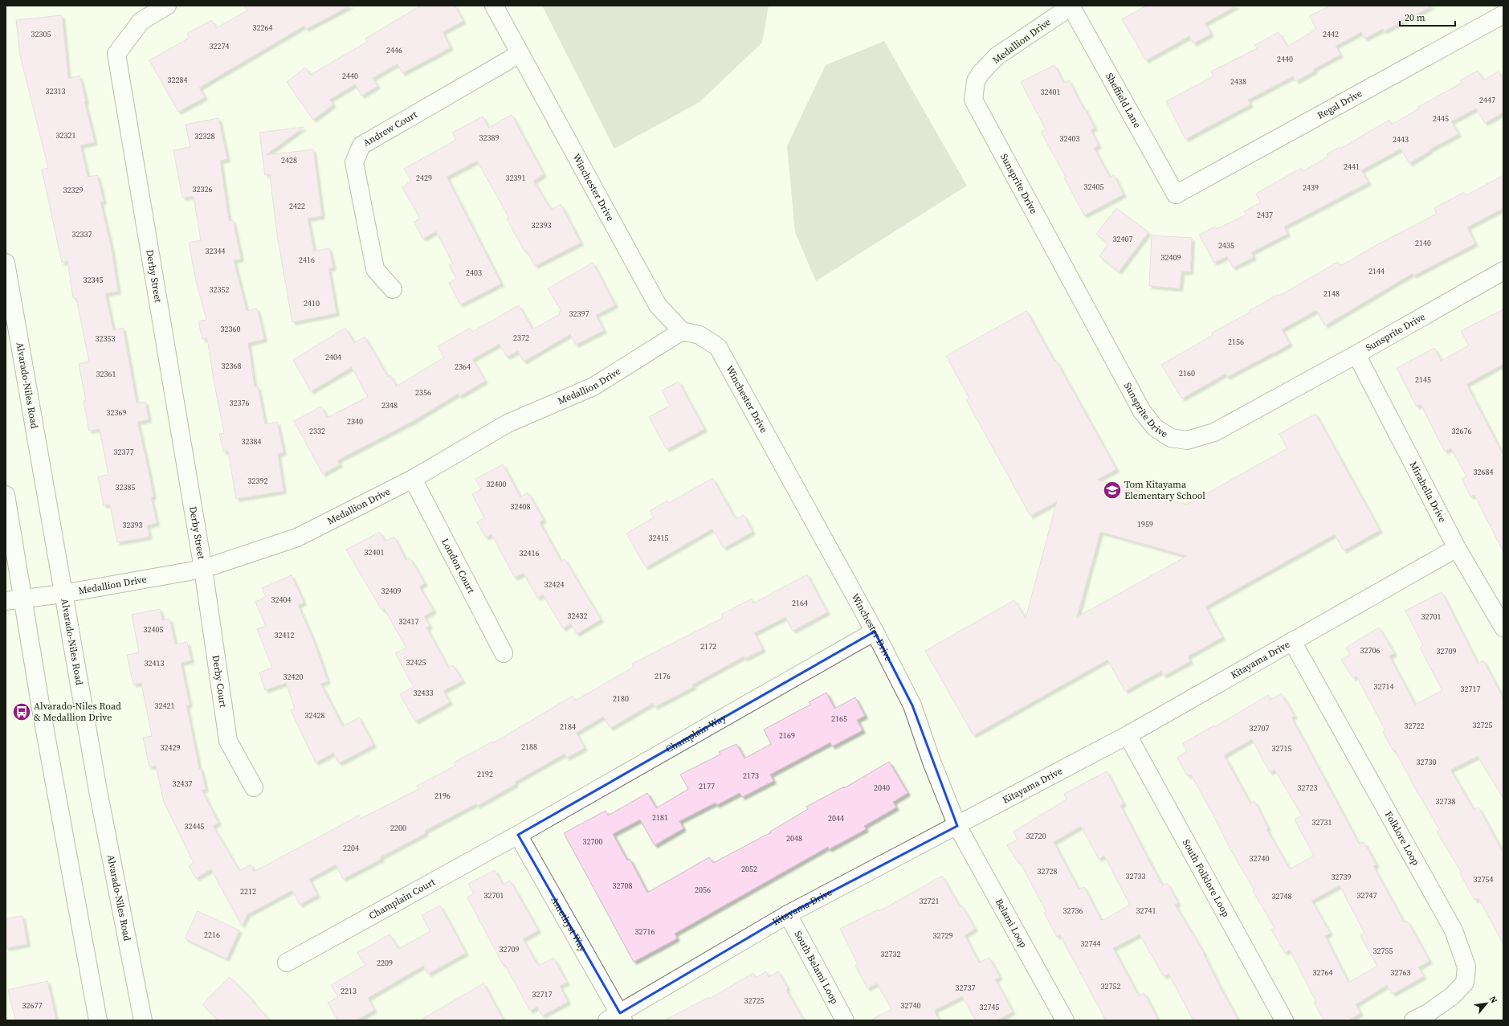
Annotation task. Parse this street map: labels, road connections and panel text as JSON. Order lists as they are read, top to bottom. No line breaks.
{"streets":{"street":["Medallion Drive","Sheffield Lane","Regal Drive","Andrew Court","Sunsprite Drive","Winchester Drive","Derby Street","Alvarado-Niles Road","Mirabella Drive","London Court","Kitayama Drive","Derby Court","Champlain Way","Folklore Loop","South Folklore Loop","Champlain Court","Belami Loop","Amethyst Way","South Belami Loop"]},"crossings":[["Medallion Drive","Sheffield Lane"],["Medallion Drive","Sunsprite Drive"],["Medallion Drive","Winchester Drive"],["Medallion Drive","Derby Street"],["Medallion Drive","Alvarado-Niles Road"],["Medallion Drive","London Court"],["Medallion Drive","Derby Court"],["Sheffield Lane","Regal Drive"],["Andrew Court","Winchester Drive"],["Sunsprite Drive","Mirabella Drive"],["Winchester Drive","Kitayama Drive"],["Winchester Drive","Champlain Way"],["Winchester Drive","Belami Loop"],["Derby Street","Derby Court"],["Mirabella Drive","Kitayama Drive"],["Kitayama Drive","Folklore Loop"],["Kitayama Drive","South Folklore Loop"],["Kitayama Drive","Belami Loop"],["Kitayama Drive","Amethyst Way"],["Kitayama Drive","South Belami Loop"],["Champlain Way","Champlain Court"],["Champlain Way","Amethyst Way"],["Champlain Court","Amethyst Way"]],"places":{"school or university":["Tom Kitayama Elementary School"],"bus stop":["Alvarado-Niles Road & Medallion Drive"]},"house_numbers":["32264","32305","2442","32274","2446","2440","2440","32284","2438","32313","32401","2447","2445","32321","32328","32389","32403","2443","2428","2441","2429","32391","32405","2439","32326","32329","2422","2437","32393","32337","32407","2140","2435","32344","32409","2416","2144","2403","32345","32352","2148","2410","32397","32360","2372","32353","2156","2404","32368","2364","2160","32361","2145","2356","32376","2348","32369","2340","2332","32676","32384","32377","32684","32392","32400","32385","32408","1959","32393","32415","32401","32416","32424","32409","32404","2164","32432","32701","32417","32405","32412","2172","32706","32709","32425","32413","2176","32420","32714","32717","32433","2180","32421","32428","2165","32725","32722","2184","32707","2169","2188","32429","32715","32730","2192","2173","32437","2177","2040","32723","2196","32738","2181","2044","32731","32445","2200","32720","2048","32700","2204","32740","2052","32728","32733","32739","32754","32708","2056","2212","32701","32747","32748","32721","32736","32741","32716","2216","32729","32744","32709","32755","32732","2209","32764","32763","32752","32737","2213","32717","32725","32677","32740","32745"],"scale_bar":"20 m","north":"top right"}
